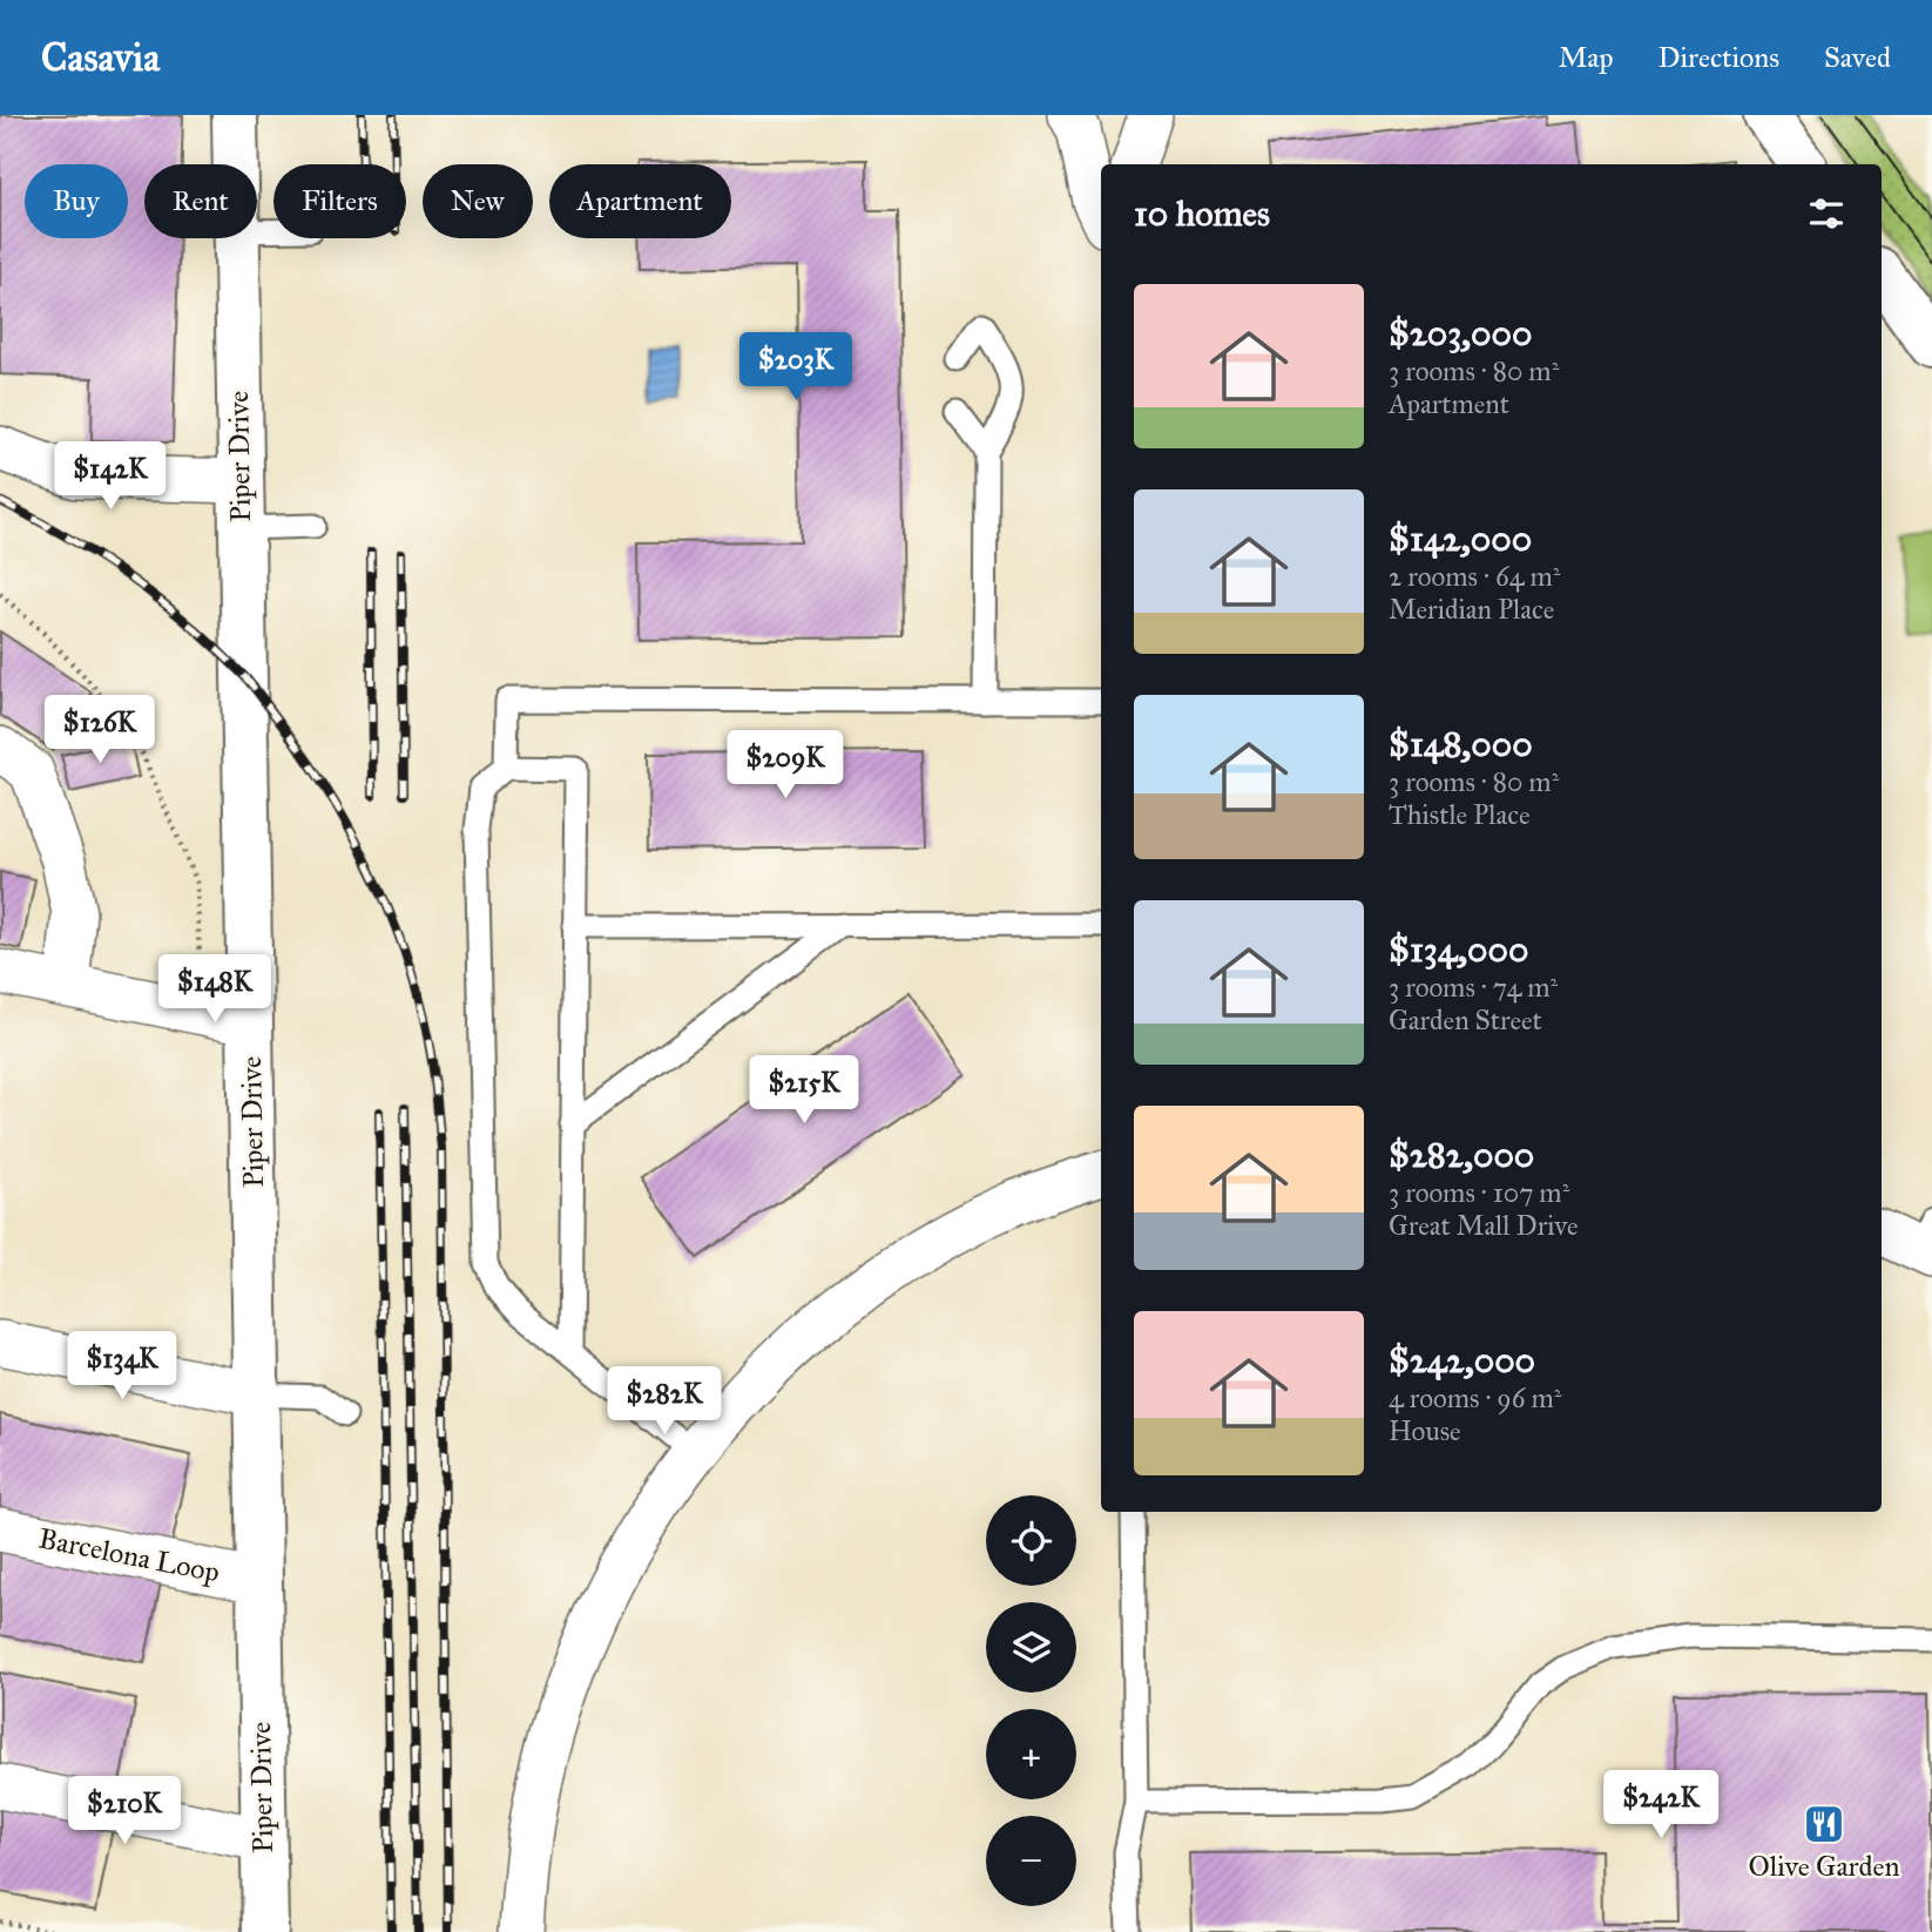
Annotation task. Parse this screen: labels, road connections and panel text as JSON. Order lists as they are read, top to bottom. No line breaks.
{"streets":{"street":["Piper Drive","Barcelona Loop"]},"crossings":[["Piper Drive","Barcelona Loop"]],"places":{"restaurant":["Olive Garden"]},"page":{"header":"Casavia","nav":["Map","Directions","Saved"],"chip":["Buy","Rent","Filters","New","Apartment"],"heading":"10 homes","list":[{"name":"$203,000","note":"3 rooms · 80 m² · Apartment"},{"name":"$142,000","note":"2 rooms · 64 m² · Meridian Place"},{"name":"$148,000","note":"3 rooms · 80 m² · Thistle Place"},{"name":"$134,000","note":"3 rooms · 74 m² · Garden Street"},{"name":"$282,000","note":"3 rooms · 107 m² · Great Mall Drive"},{"name":"$242,000","note":"4 rooms · 96 m² · House"}],"price":["$203K","$142K","$126K","$209K","$148K","$215K","$134K","$282K","$242K","$210K"],"map_buttons":["+","−"]}}
